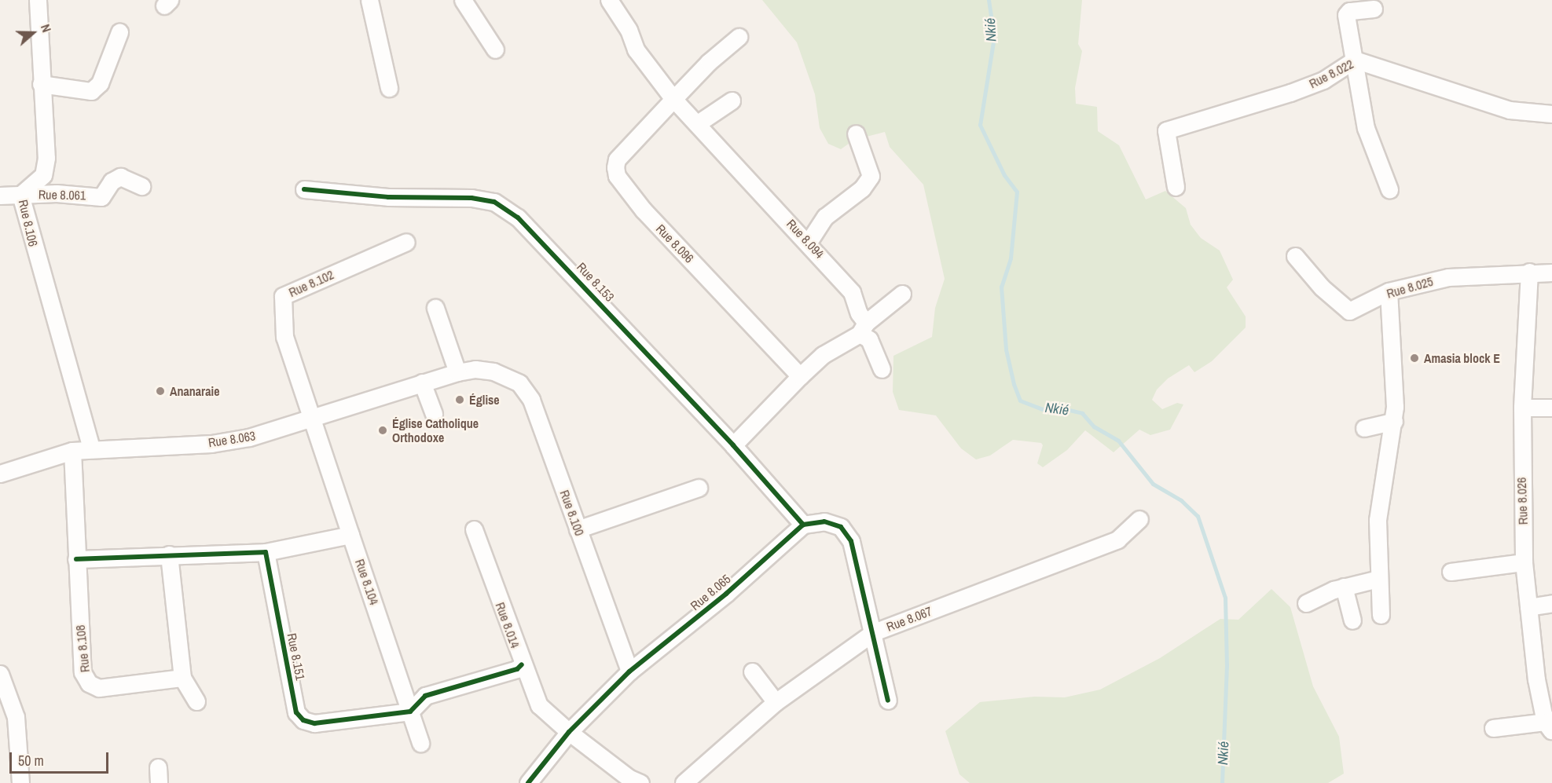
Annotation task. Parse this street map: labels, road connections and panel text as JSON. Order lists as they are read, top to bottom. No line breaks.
{"streets":{"street":["Rue 8.022","Rue 8.061","Rue 8.106","Rue 8.094","Rue 8.096","Rue 8.153","Rue 8.102","Rue 8.025","Rue 8.063","Rue 8.026","Rue 8.100","Rue 8.104","Rue 8.065","Rue 8.067","Rue 8.014","Rue 8.108","Rue 8.151"]},"crossings":[["Rue 8.061","Rue 8.106"],["Rue 8.106","Rue 8.063"],["Rue 8.094","Rue 8.096"],["Rue 8.153","Rue 8.065"],["Rue 8.102","Rue 8.063"],["Rue 8.102","Rue 8.104"],["Rue 8.025","Rue 8.026"],["Rue 8.063","Rue 8.100"],["Rue 8.063","Rue 8.104"],["Rue 8.063","Rue 8.108"],["Rue 8.100","Rue 8.065"],["Rue 8.104","Rue 8.151"],["Rue 8.065","Rue 8.014"]],"water":["Nkié"],"places":["Amasia block E","Ananaraie","Église","Église Catholique Orthodoxe"],"scale_bar":"50 m","north":"right"}
